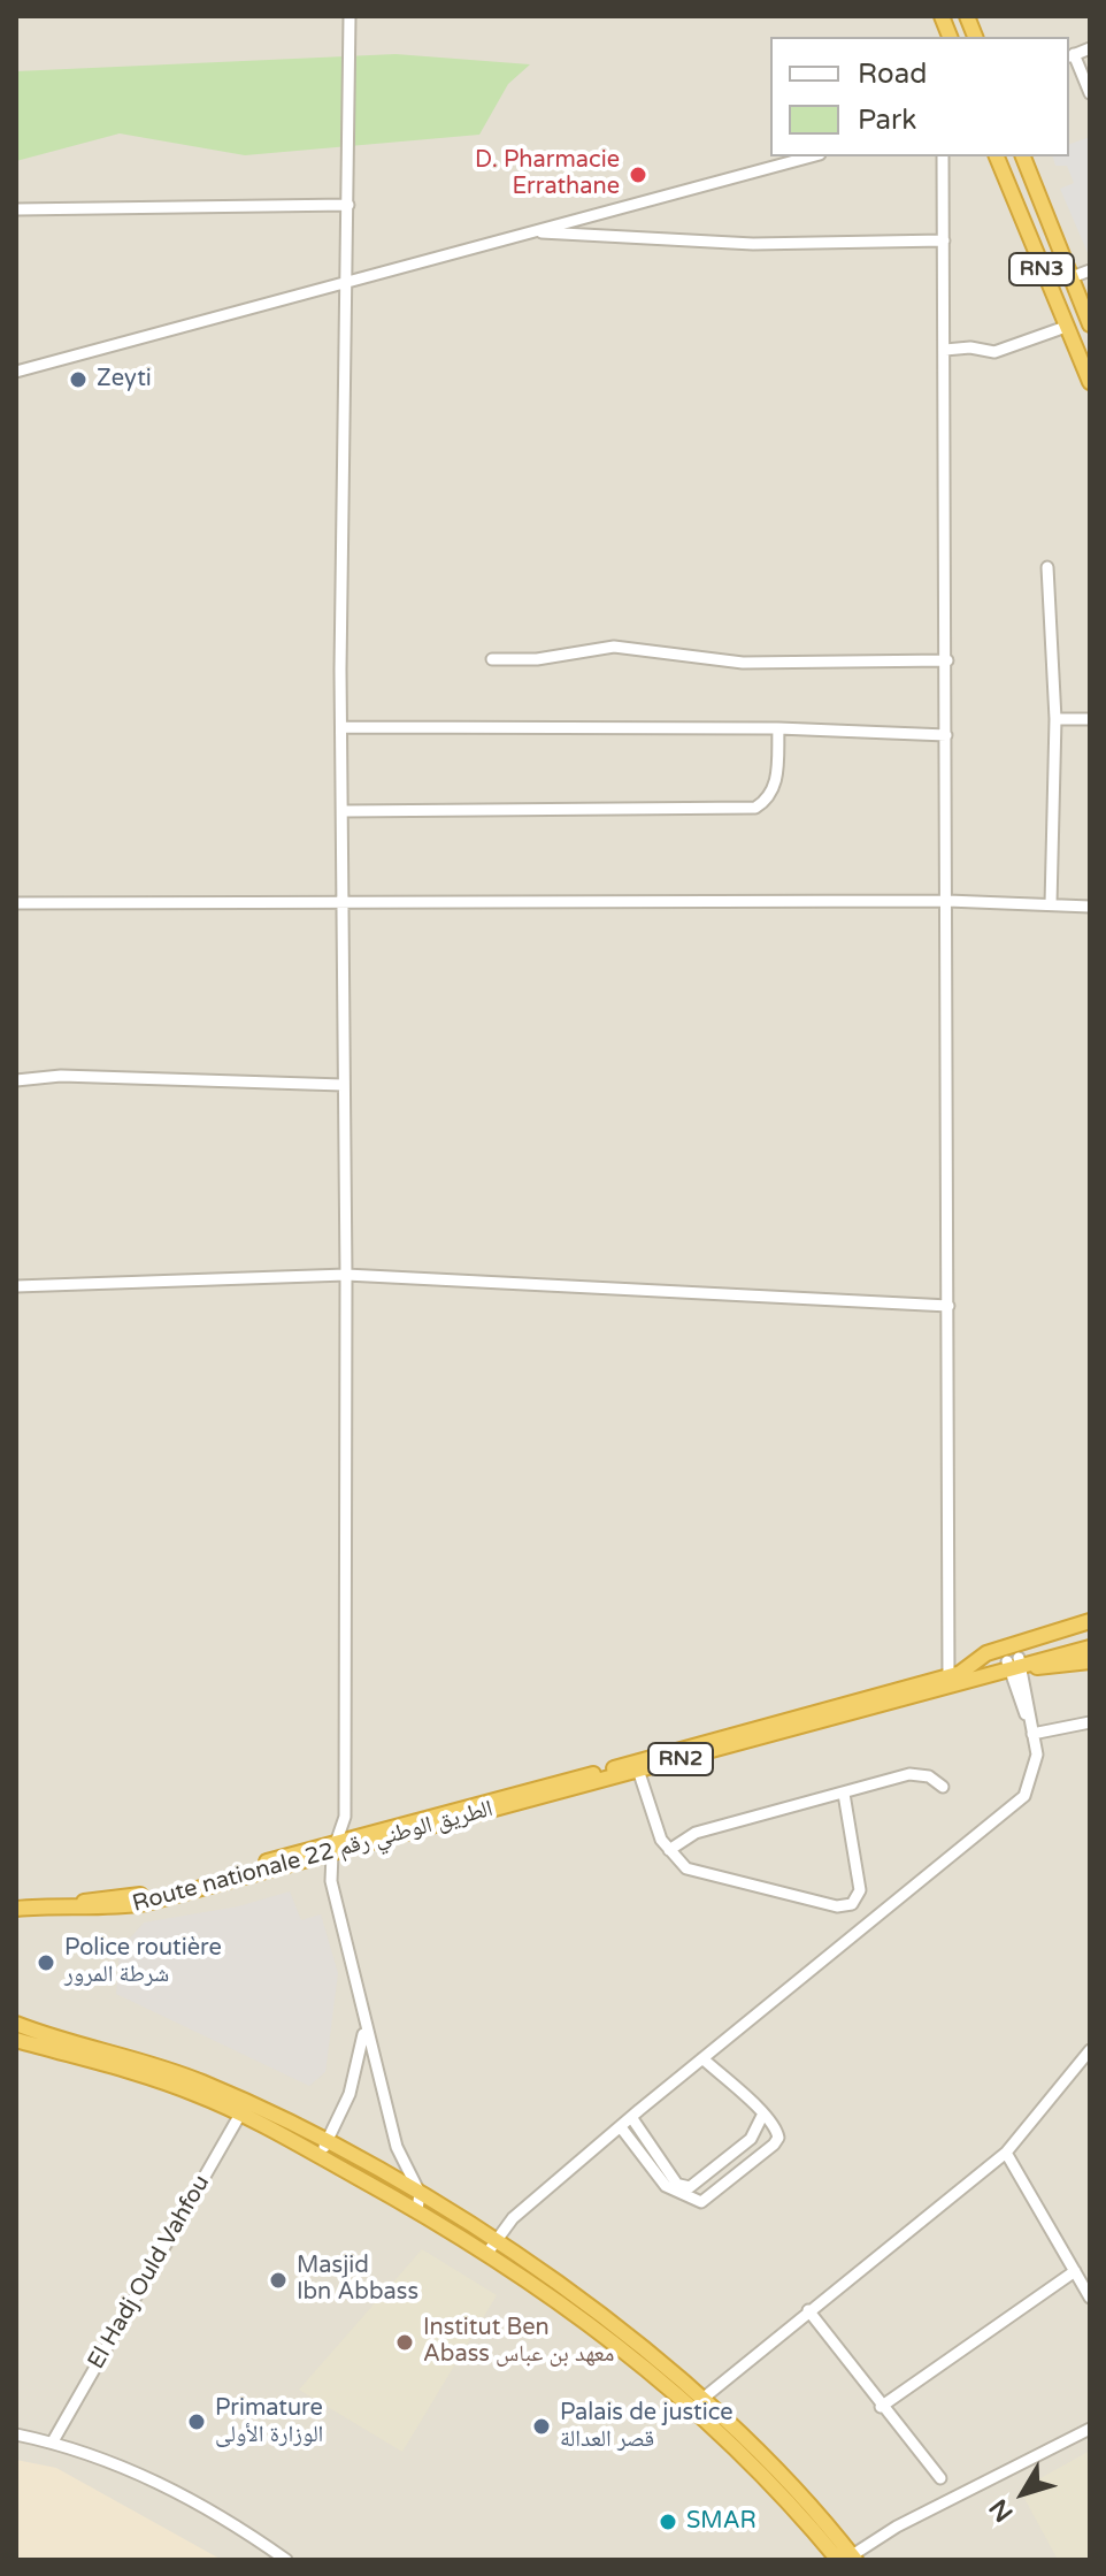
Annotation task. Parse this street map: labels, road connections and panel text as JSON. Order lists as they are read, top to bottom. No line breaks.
{"streets":{"highway":["RN3","RN2","Route nationale 22 الطريق الوطني رقم"],"street":["El Hadj Ould Vahfou"]},"crossings":[["RN2","Route nationale 22 الطريق الوطني رقم"]],"places":["D. Pharmacie Errathane","Zeyti","Police routière شرطة المرور","Masjid Ibn Abbass","Institut Ben Abass معهد بن عباس","Primature الوزارة الأولى","Palais de justice قصر العدالة","SMAR"],"legend":["Road","Park"],"north":"bottom left"}
